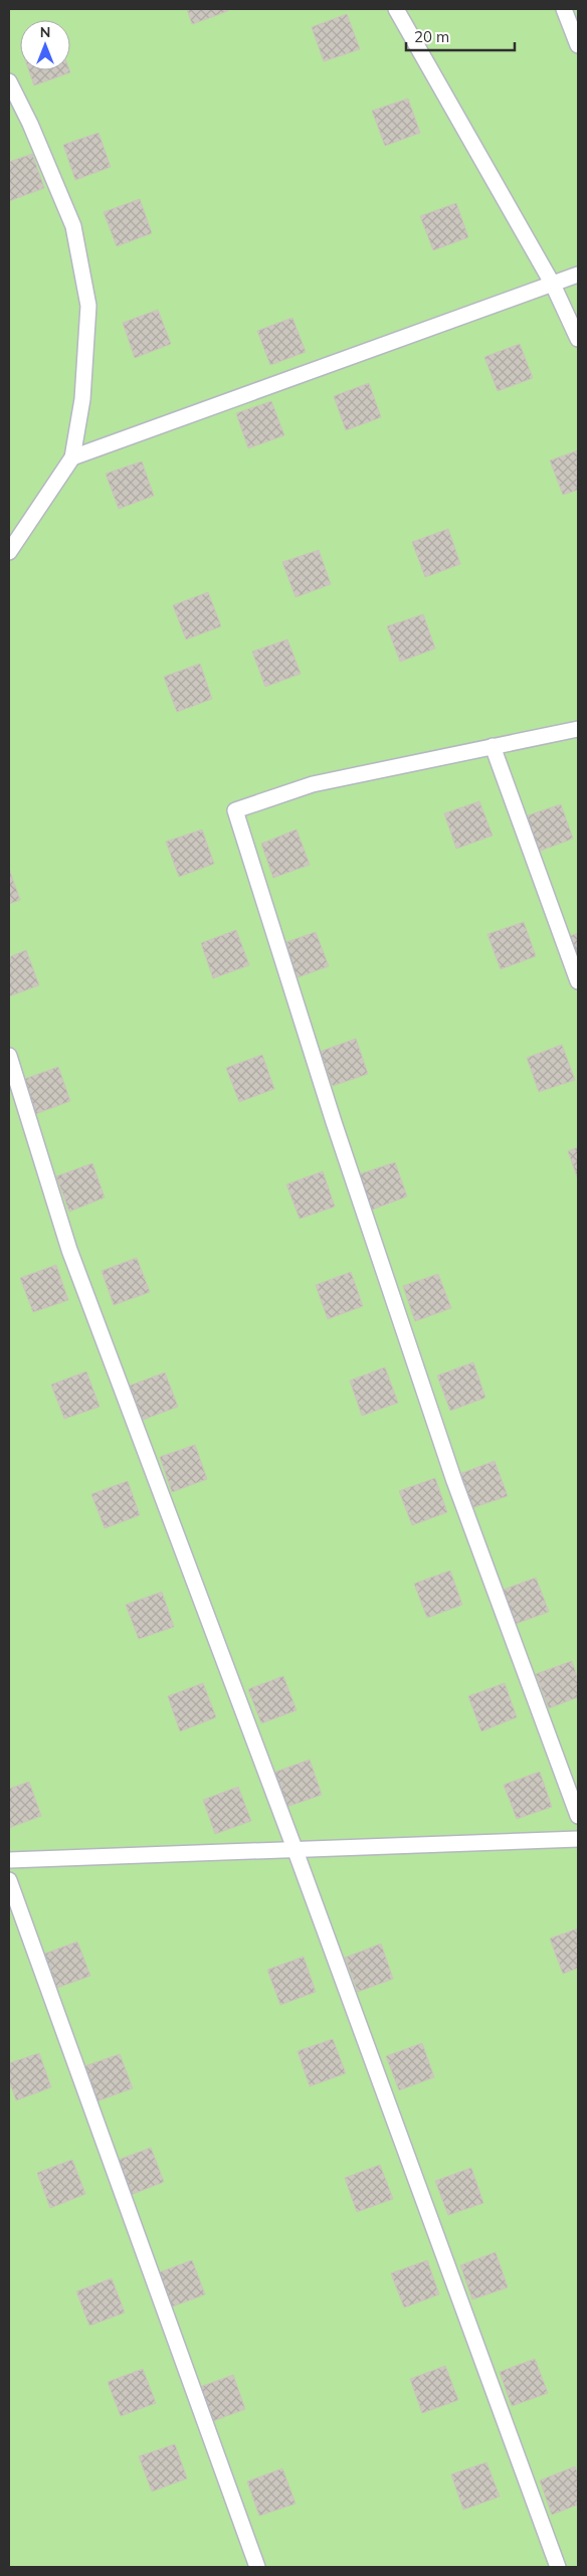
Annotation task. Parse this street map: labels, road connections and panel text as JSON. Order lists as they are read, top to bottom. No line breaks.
{"scale_bar":"20 m","north":"top"}
